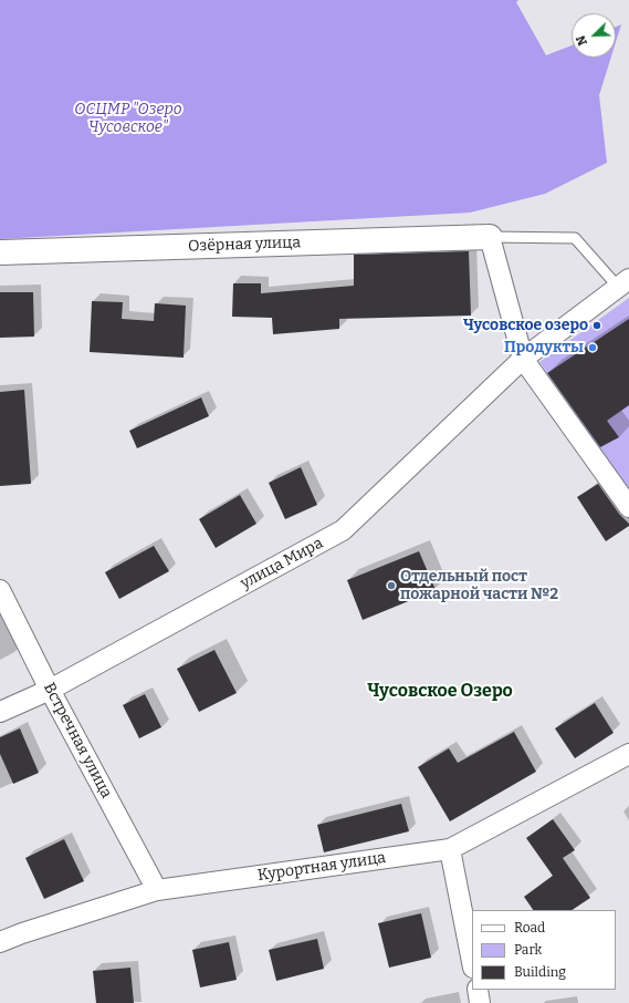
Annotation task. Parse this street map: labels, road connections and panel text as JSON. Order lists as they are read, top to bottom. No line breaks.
{"streets":{"street":["Озёрная улица","улица Мира","Встречная улица","Курортная улица"]},"crossings":[["улица Мира","Встречная улица"],["Встречная улица","Курортная улица"]],"districts":["Чусовское Озеро"],"parks":["ОСЦМР \"Озеро Чусовское\""],"places":["Чусовское озеро","Продукты","Отдельный пост пожарной части №2"],"legend":["Road","Park","Building"],"north":"bottom left"}
